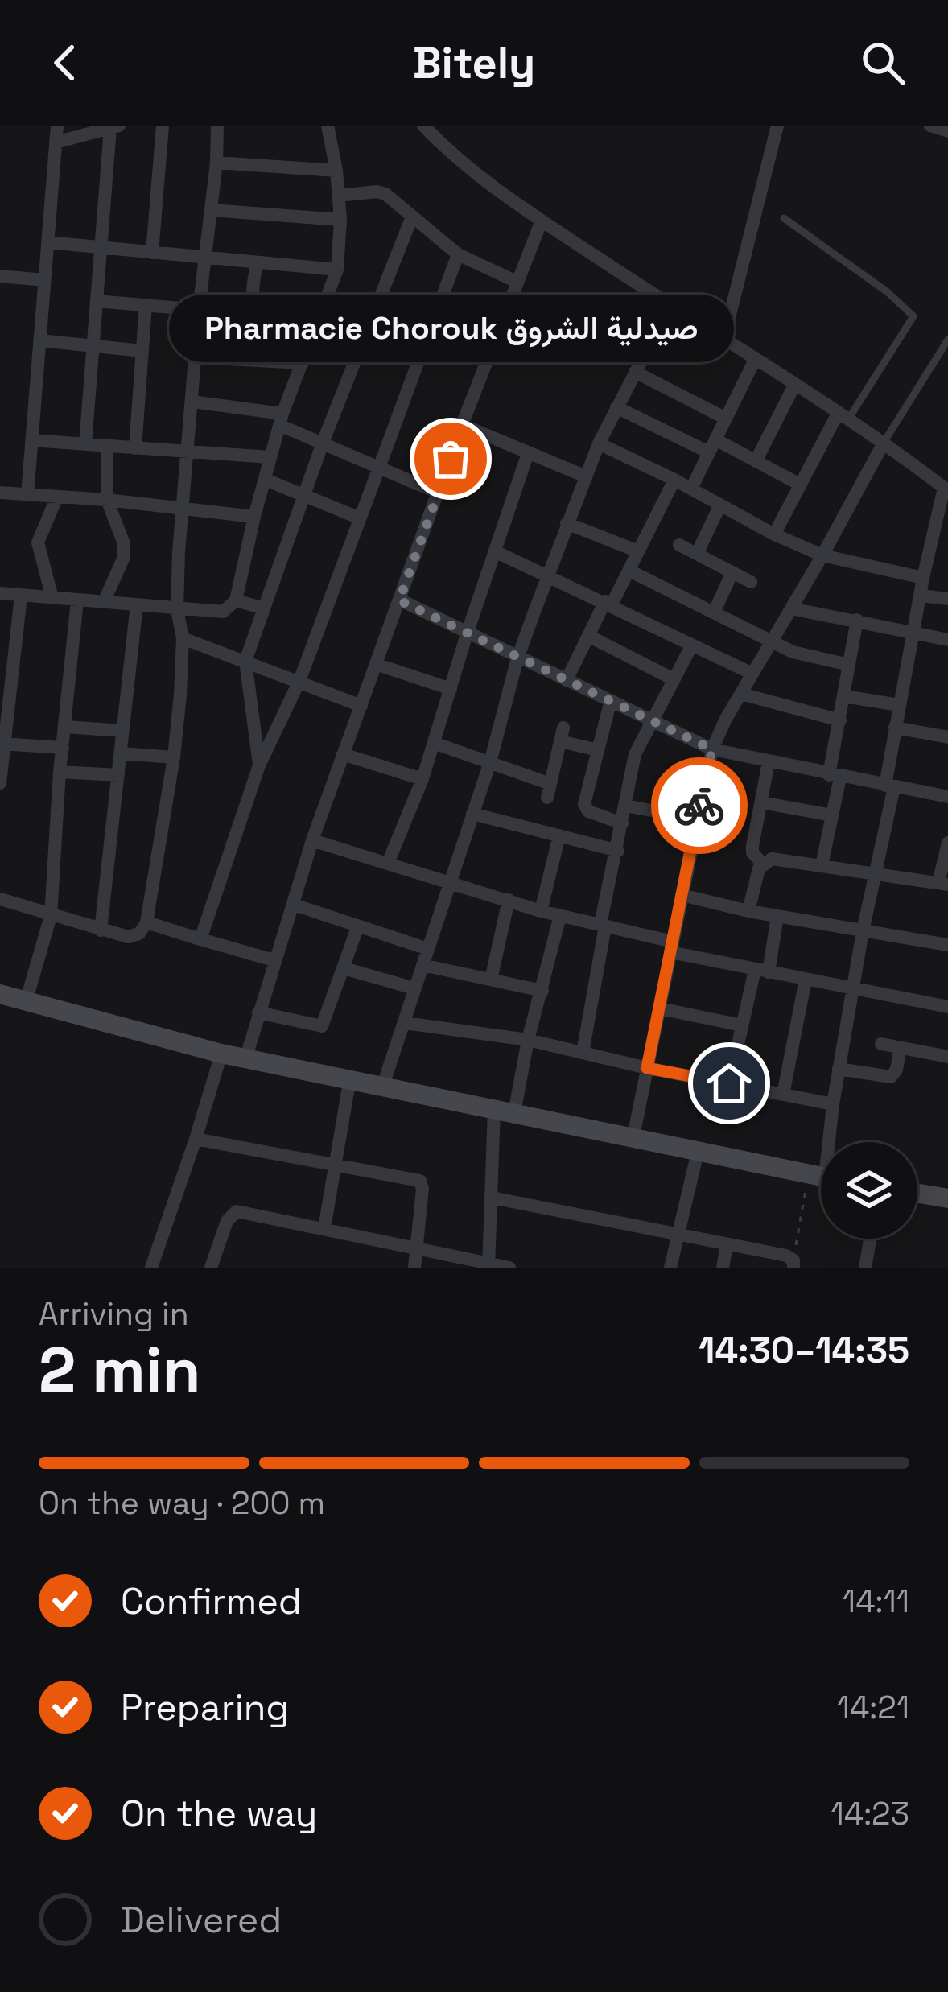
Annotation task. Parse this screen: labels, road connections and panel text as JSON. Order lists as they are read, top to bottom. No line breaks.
{"places":["Pharmacie Chorouk صيدلية الشروق"],"page":{"header":"Bitely","bubble":"Pharmacie Chorouk صيدلية الشروق","heading":["2 min","Arriving in","14:30–14:35"],"bar":"On the way · 200 m","list":[["Confirmed","14:11"],["Preparing","14:21"],["On the way","14:23"],"Delivered"]}}
